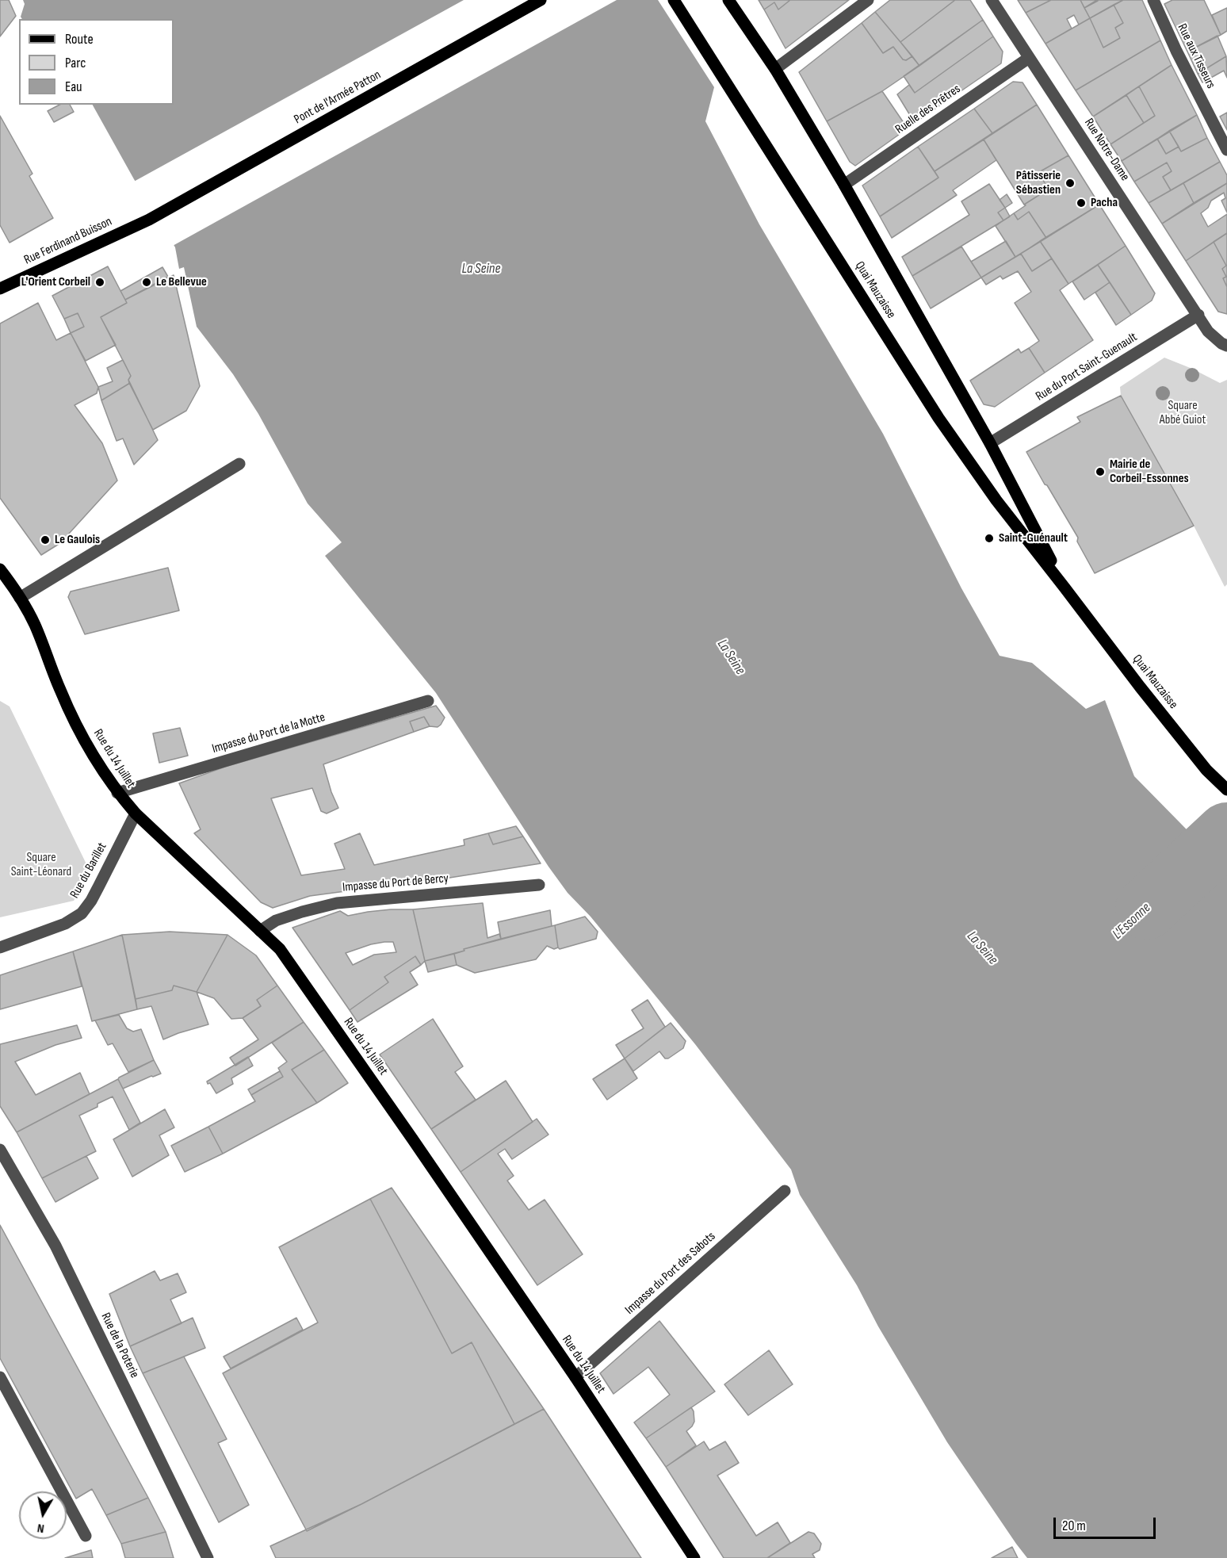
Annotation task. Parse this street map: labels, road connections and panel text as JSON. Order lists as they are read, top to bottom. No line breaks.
{"streets":{"main road":["Pont de l'Armée Patton","Rue Ferdinand Buisson","Quai Mauzaisse","Rue du 14 Juillet"],"street":["Rue aux Tisseurs","Ruelle des Prêtres","Rue Notre-Dame","Rue du Port Saint-Guenault","Impasse du Port de la Motte","Rue du Barillet","Impasse du Port de Bercy","Impasse du Port des Sabots","Rue de la Poterie"]},"crossings":[["Pont de l'Armée Patton","Rue Ferdinand Buisson"],["Ruelle des Prêtres","Rue Notre-Dame"],["Ruelle des Prêtres","Quai Mauzaisse"],["Rue Notre-Dame","Rue du Port Saint-Guenault"],["Quai Mauzaisse","Rue du Port Saint-Guenault"],["Impasse du Port de la Motte","Rue du 14 Juillet"],["Rue du 14 Juillet","Rue du Barillet"],["Rue du 14 Juillet","Impasse du Port de Bercy"],["Rue du 14 Juillet","Impasse du Port des Sabots"]],"water":["La Seine","L'Essonne"],"parks":["Square Abbé Guiot","Square Saint-Léonard"],"places":["Pâtisserie Sébastien","Pacha","L'Orient Corbeil","Le Bellevue","Mairie de Corbeil-Essonnes","Saint-Guénault","Le Gaulois"],"legend":["Route","Parc","Eau"],"scale_bar":"20 m","north":"bottom"}
